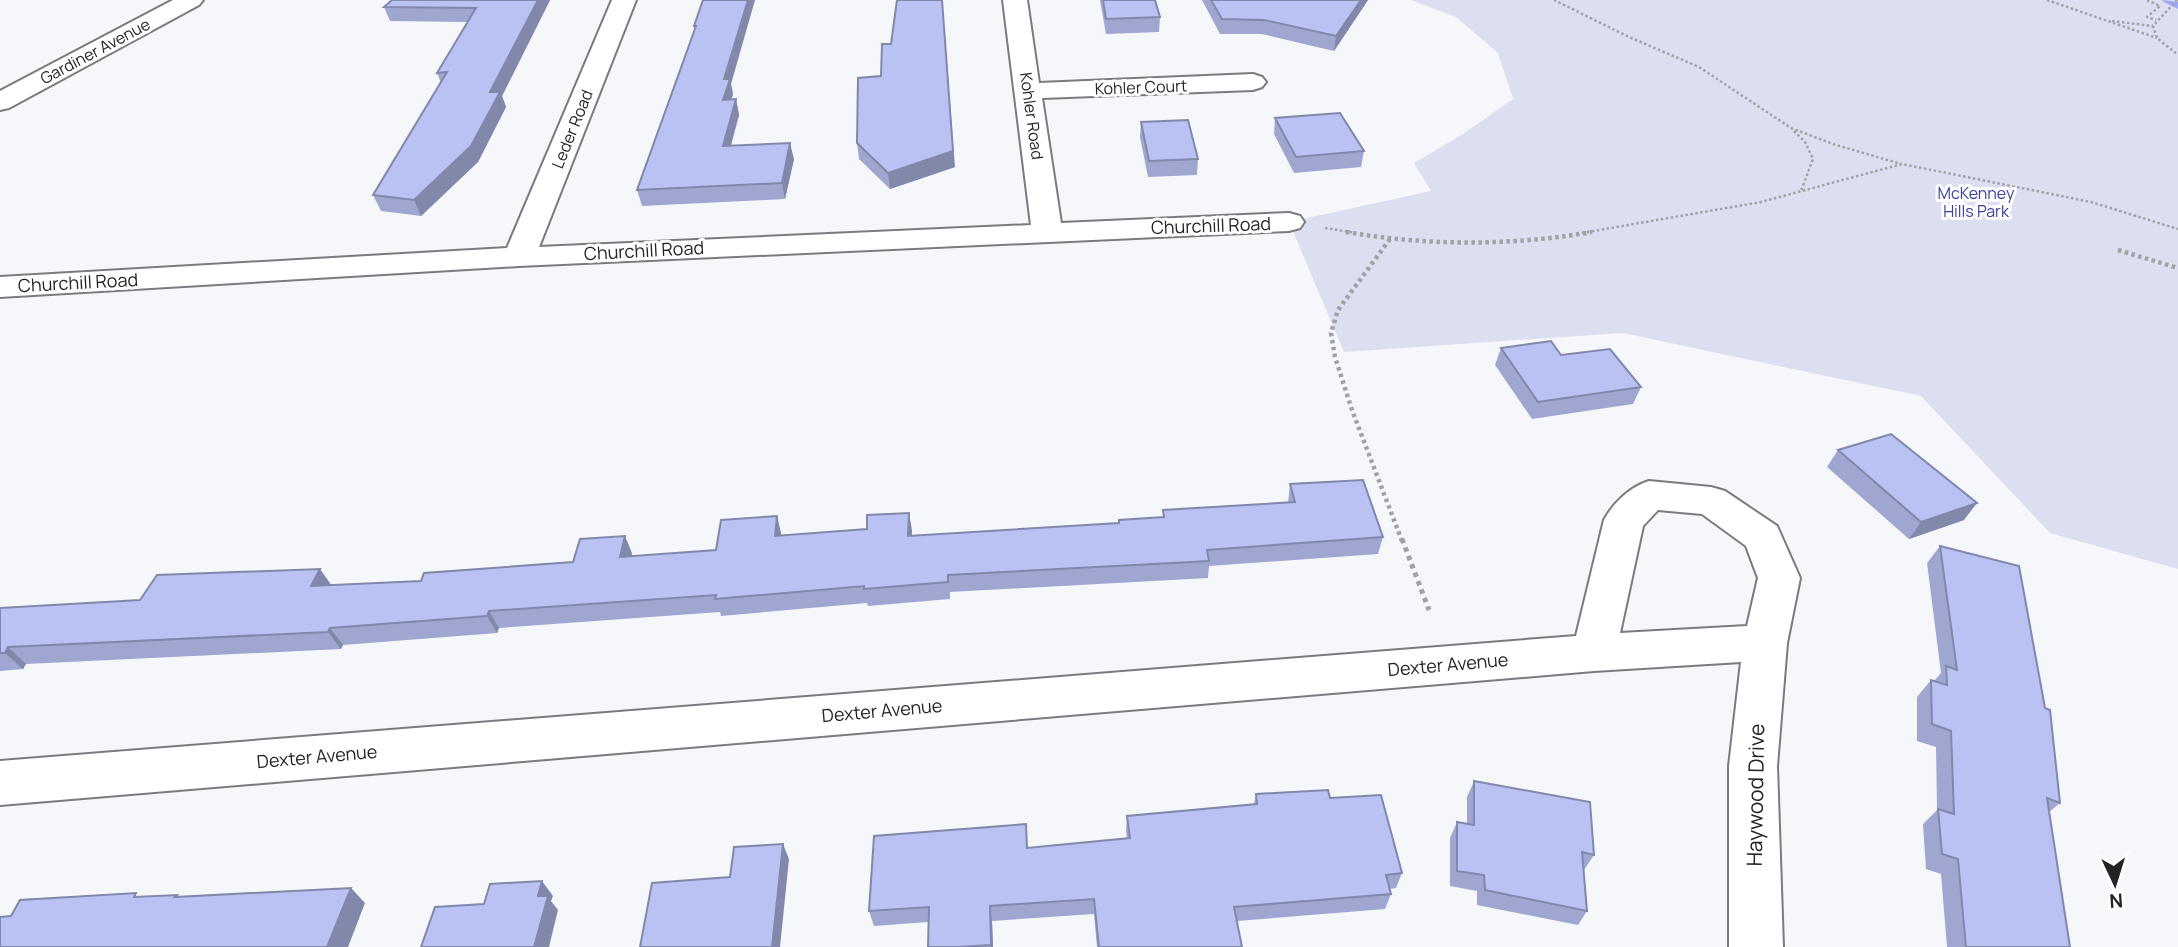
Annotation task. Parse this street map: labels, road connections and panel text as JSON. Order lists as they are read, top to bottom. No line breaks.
{"streets":{"street":["Gardiner Avenue","Kohler Court","Kohler Road","Leder Road","Churchill Road","Dexter Avenue","Haywood Drive"]},"crossings":[["Kohler Court","Kohler Road"],["Kohler Road","Churchill Road"],["Leder Road","Churchill Road"],["Dexter Avenue","Haywood Drive"]],"parks":["McKenney Hills Park"],"north":"bottom"}
